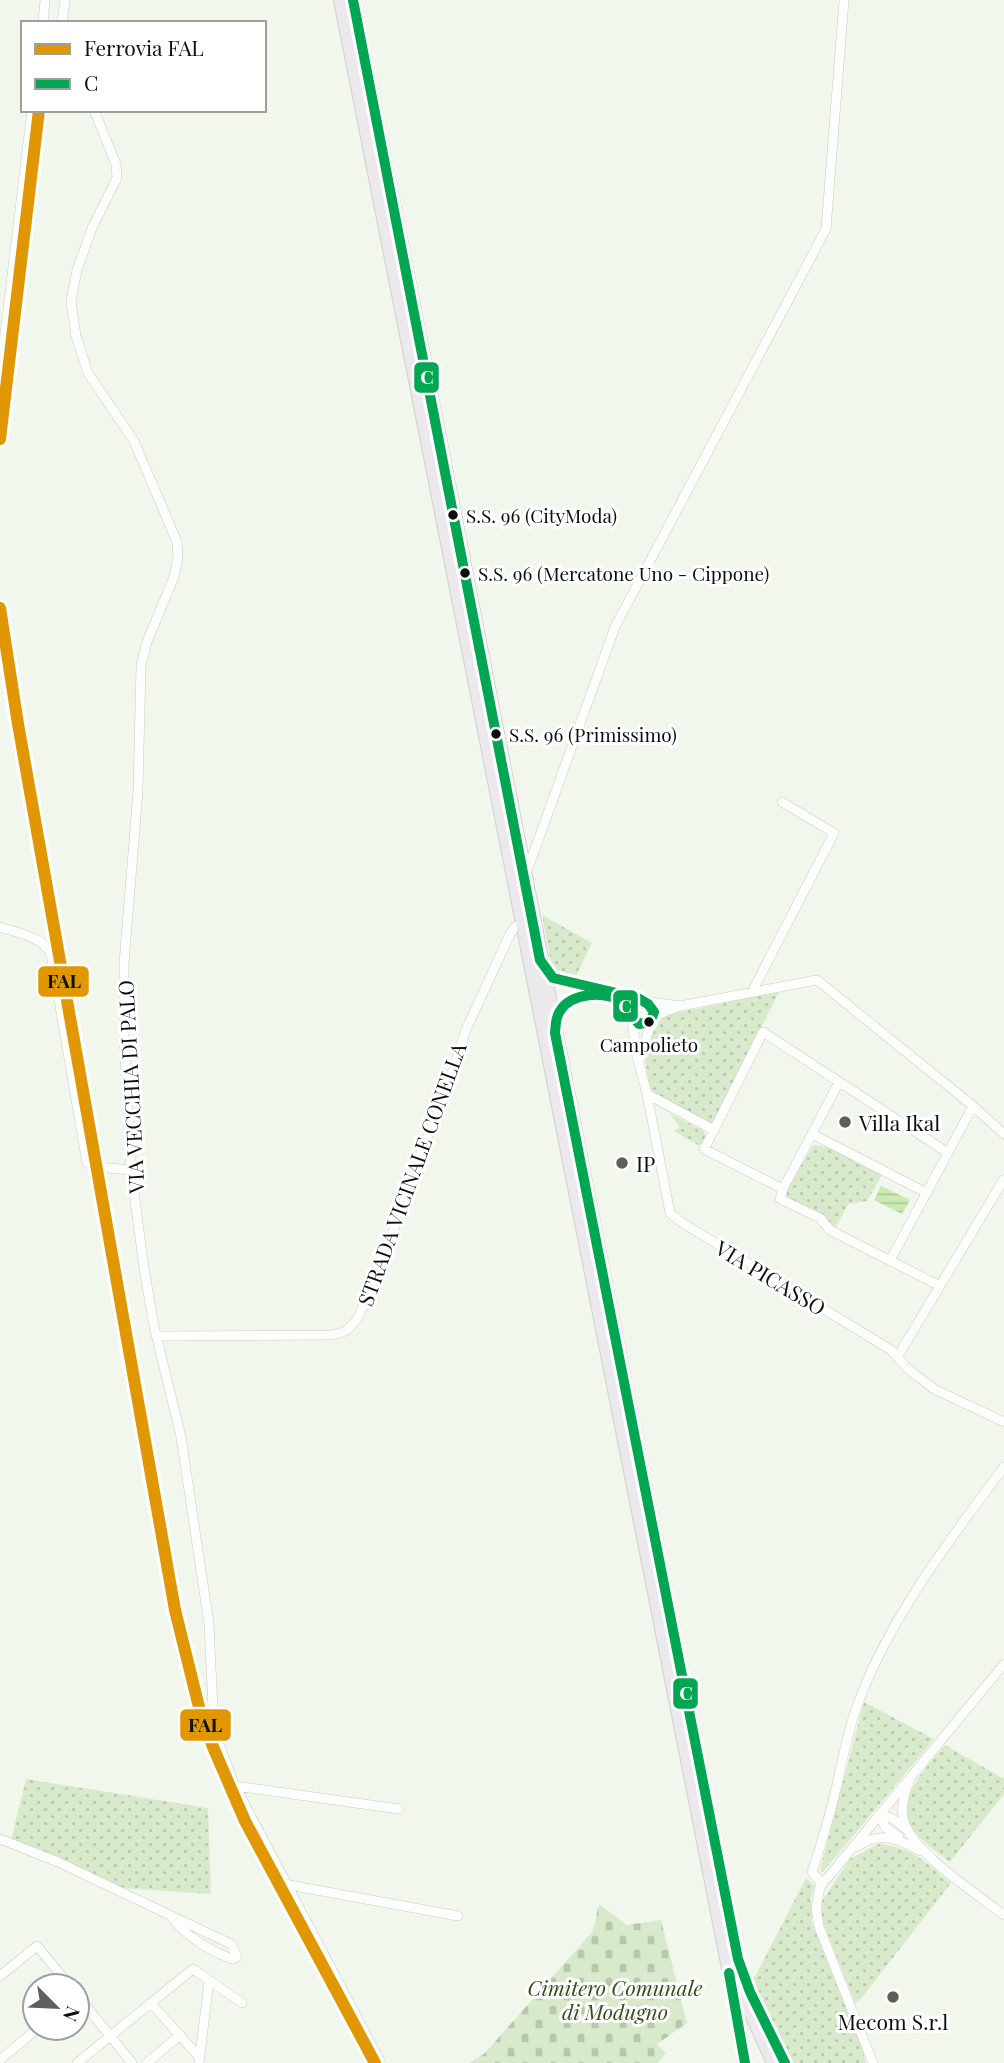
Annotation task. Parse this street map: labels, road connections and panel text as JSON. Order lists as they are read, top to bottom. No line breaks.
{"streets":{"street":["VIA VECCHIA DI PALO","STRADA VICINALE CONELLA","VIA PICASSO"]},"crossings":[["VIA VECCHIA DI PALO","STRADA VICINALE CONELLA"]],"parks":["Cimitero Comunale di Modugno"],"places":["S.S. 96 (CityModa)","S.S. 96 (Mercatone Uno - Cippone)","S.S. 96 (Primissimo)","Campolieto","Villa Ikal","IP","Mecom S.r.l"],"lines":["transit line C","rail line FAL"],"legend":["Ferrovia FAL","C"],"north":"bottom right"}
